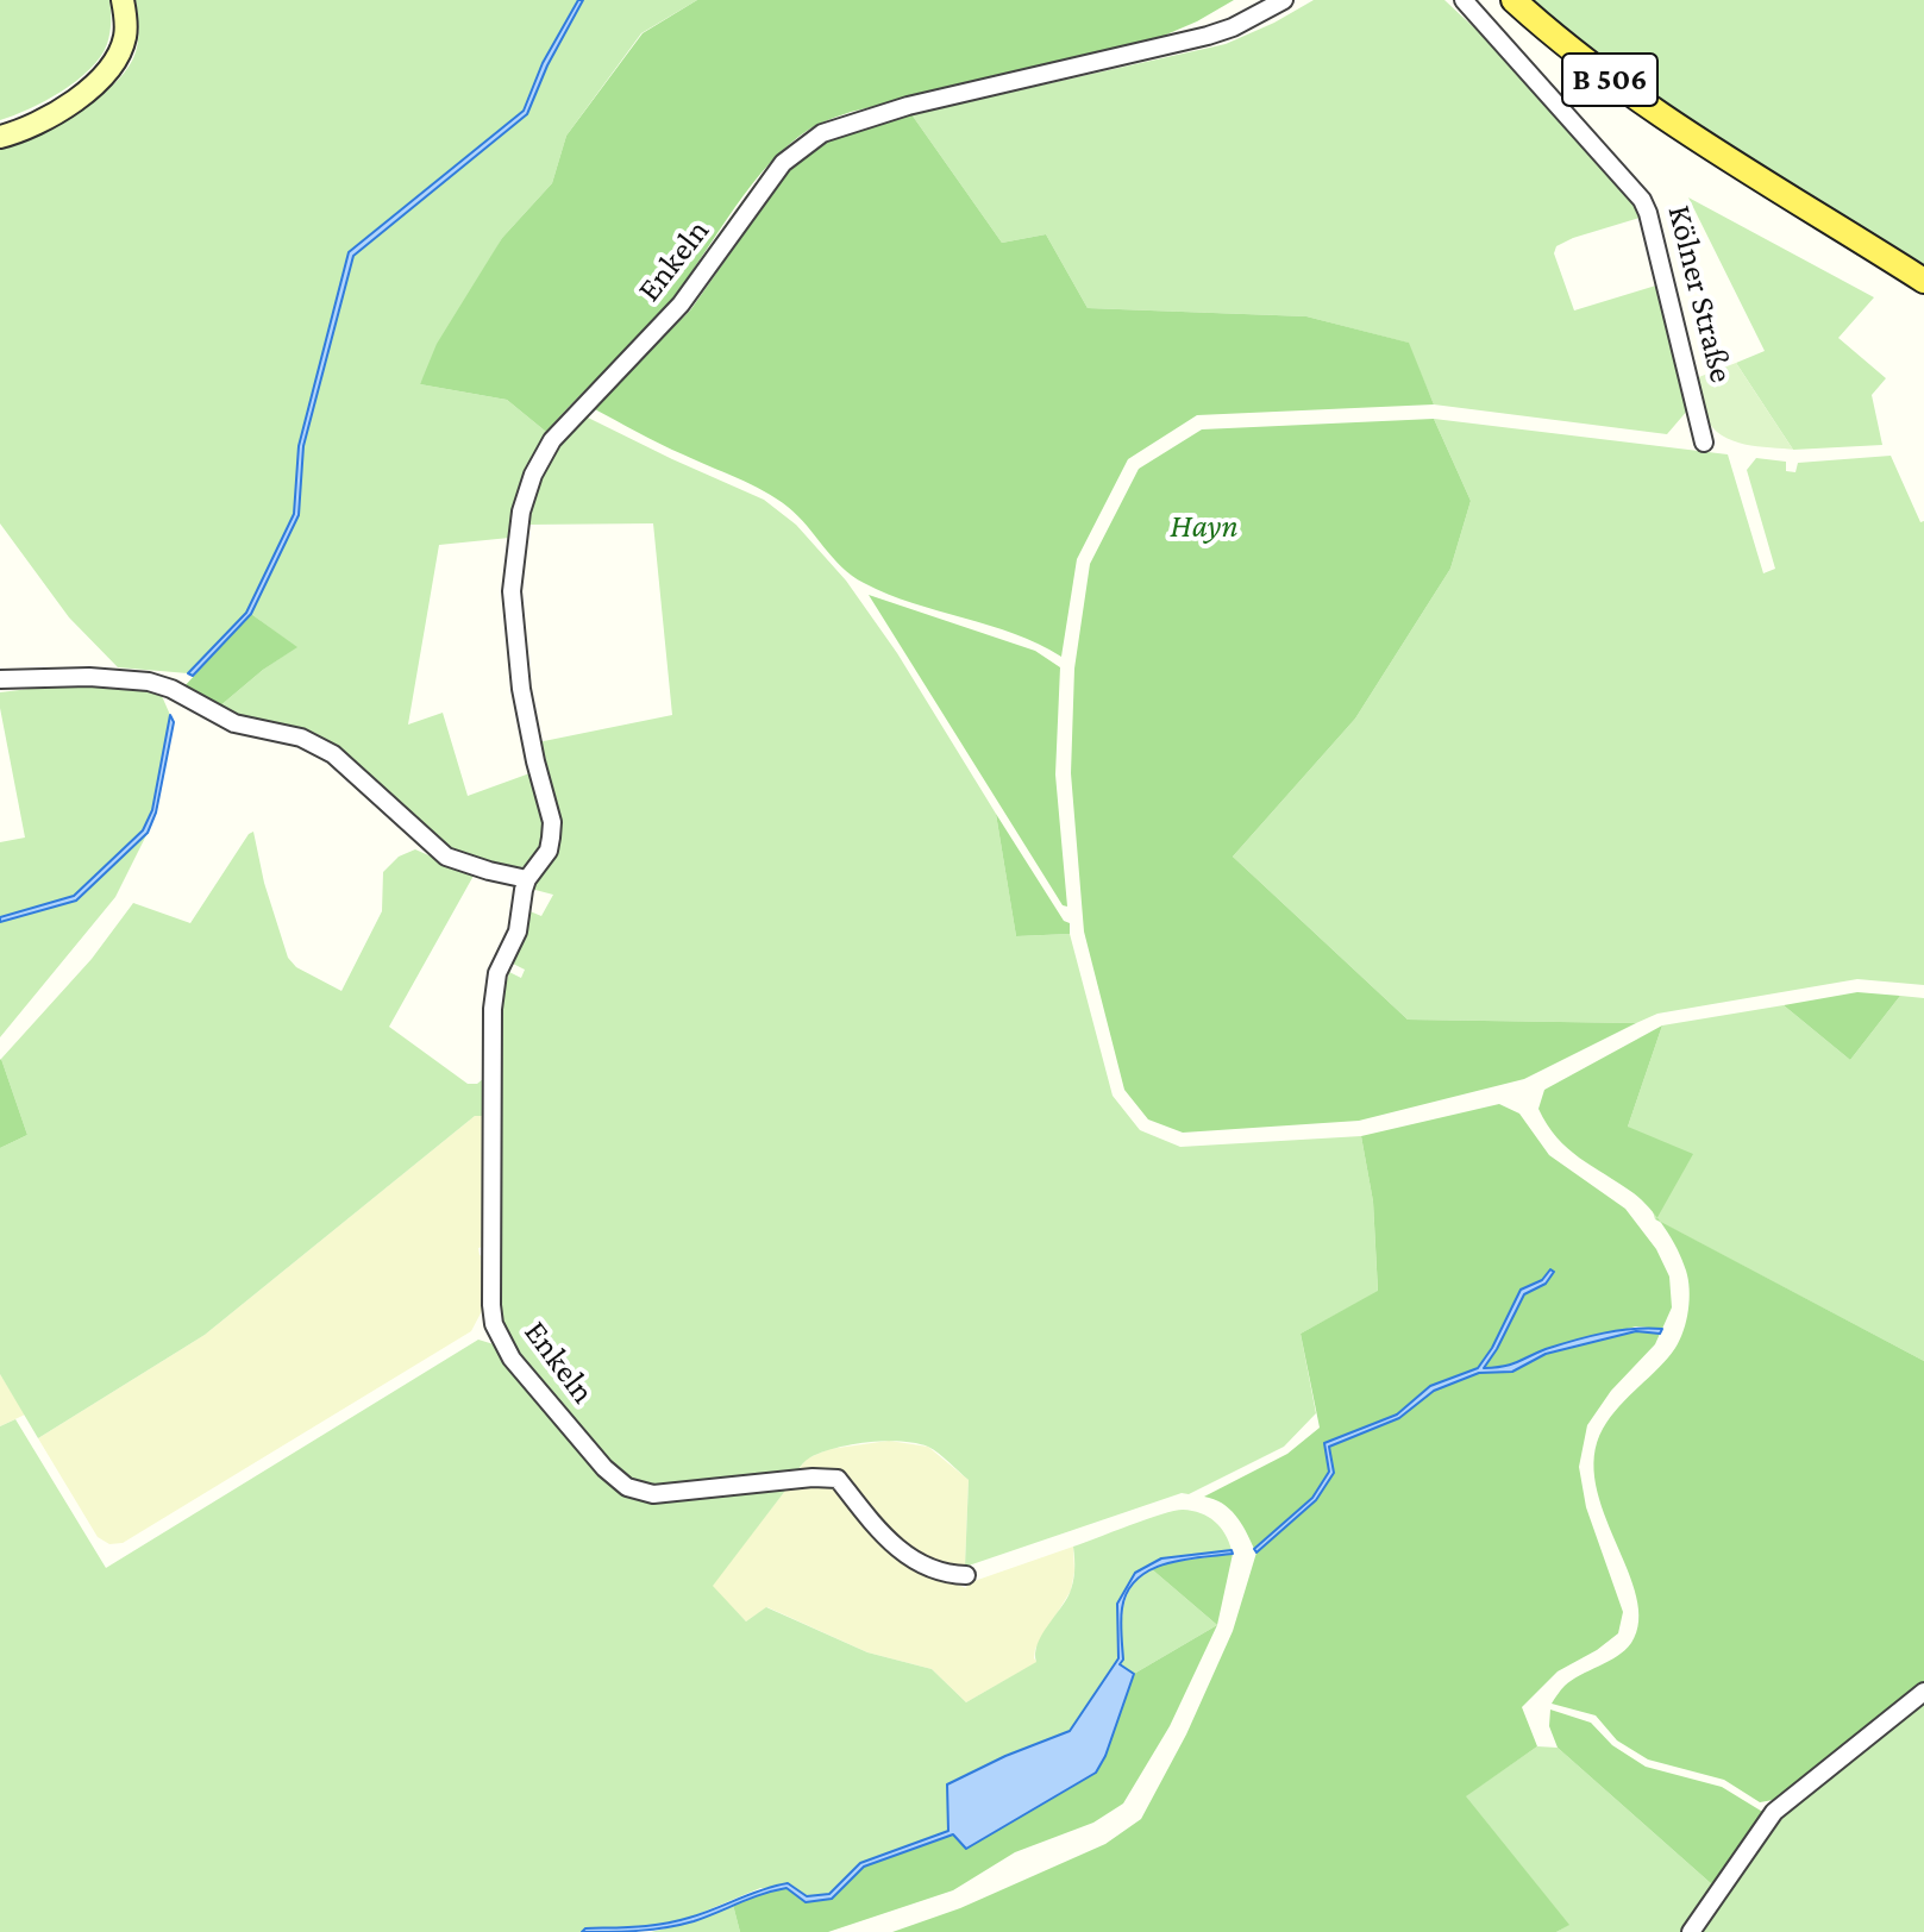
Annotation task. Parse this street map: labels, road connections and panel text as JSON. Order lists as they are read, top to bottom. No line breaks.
{"streets":{"main road":["B 506"],"street":["Enkeln","Kölner Straße"]},"parks":["Hayn"]}
